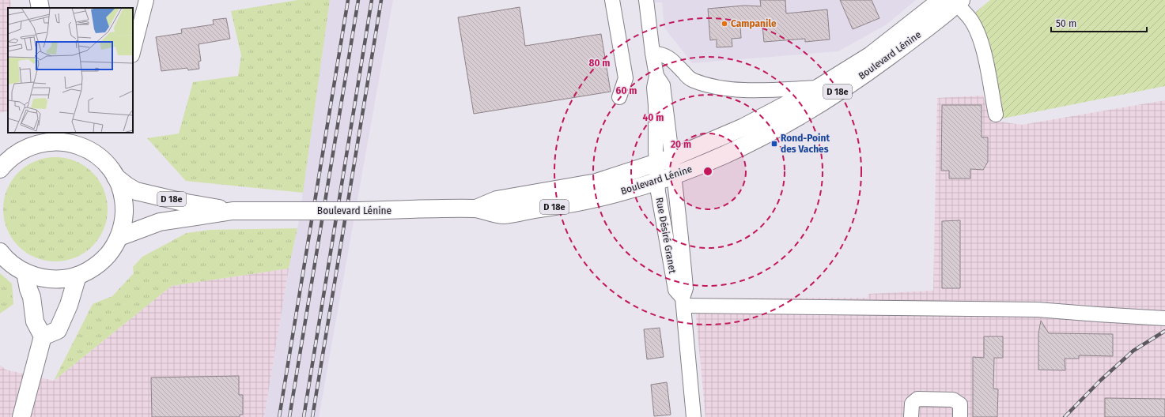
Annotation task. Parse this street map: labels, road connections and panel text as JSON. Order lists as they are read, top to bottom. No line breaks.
{"streets":{"main road":["Boulevard Lénine","D 18e"],"street":["Rue Désiré Granet"]},"crossings":[["Boulevard Lénine","Rue Désiré Granet"]],"places":{"other":["Campanile"],"transit":["Rond-Point des Vaches"]},"scale_bar":"50 m","rings":["80 m","60 m","40 m","20 m"]}
